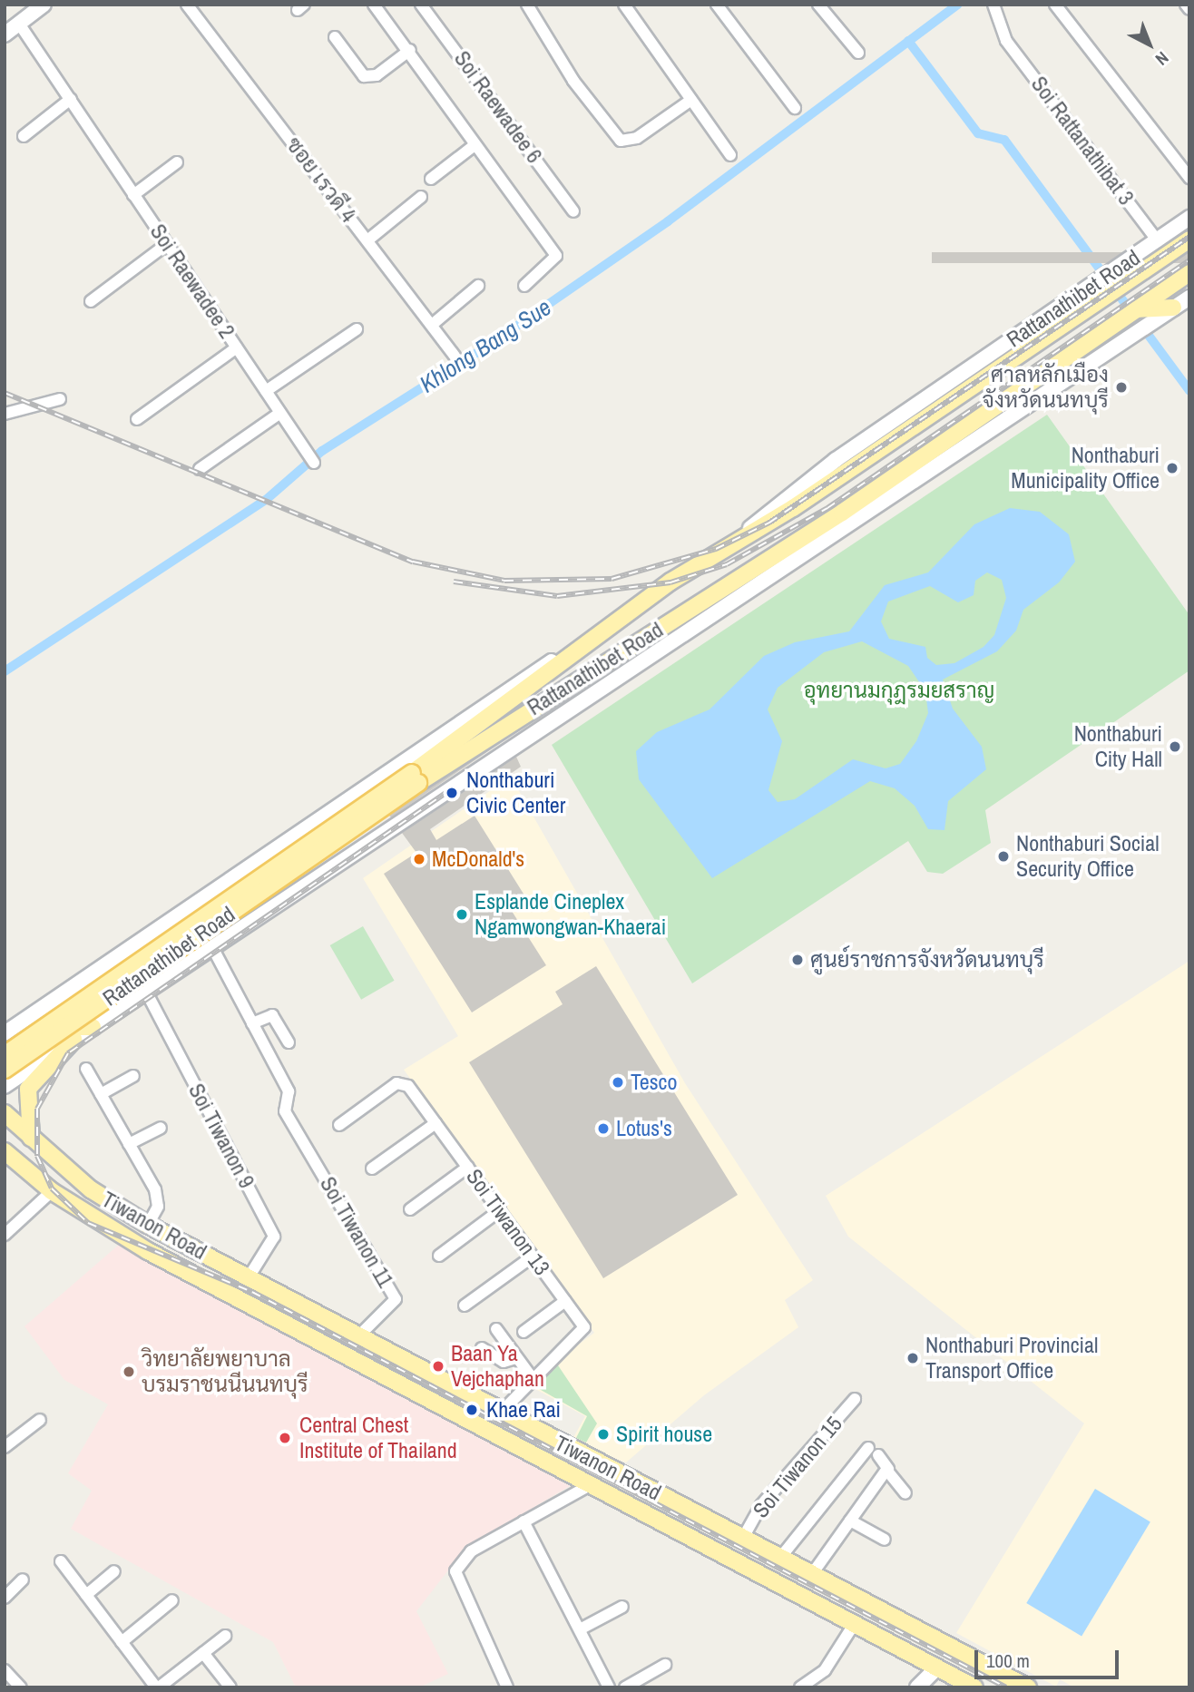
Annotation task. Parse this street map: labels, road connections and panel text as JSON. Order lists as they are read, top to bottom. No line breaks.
{"streets":{"main road":["Rattanathibet Road","Tiwanon Road"],"street":["Soi Raewadee 6","Soi Rattanathibat 3","ซอย เรวดี 4","Soi Raewadee 2","Soi Tiwanon 9","Soi Tiwanon 13","Soi Tiwanon 11","Soi Tiwanon 15"]},"crossings":[["Soi Rattanathibat 3","Rattanathibet Road"],["Rattanathibet Road","Soi Tiwanon 9"],["Soi Tiwanon 9","Tiwanon Road"],["Soi Tiwanon 13","Tiwanon Road"],["Tiwanon Road","Soi Tiwanon 11"],["Tiwanon Road","Soi Tiwanon 15"]],"water":["Khlong Bang Sue"],"parks":["อุทยานมกุฎรมยสราญ"],"places":["ศาลหลักเมือง จังหวัดนนทบุรี","Nonthaburi Municipality Office","Nonthaburi City Hall","Nonthaburi Civic Center","Nonthaburi Social Security Office","McDonald's","Esplande Cineplex Ngamwongwan-Khaerai","ศูนย์ราชการจังหวัดนนทบุรี","Tesco","Lotus's","Nonthaburi Provincial Transport Office","Baan Ya Vejchaphan","วิทยาลัยพยาบาล บรมราชนนีนนทบุรี","Khae Rai","Spirit house","Central Chest Institute of Thailand"],"scale_bar":"100 m","north":"bottom right"}
